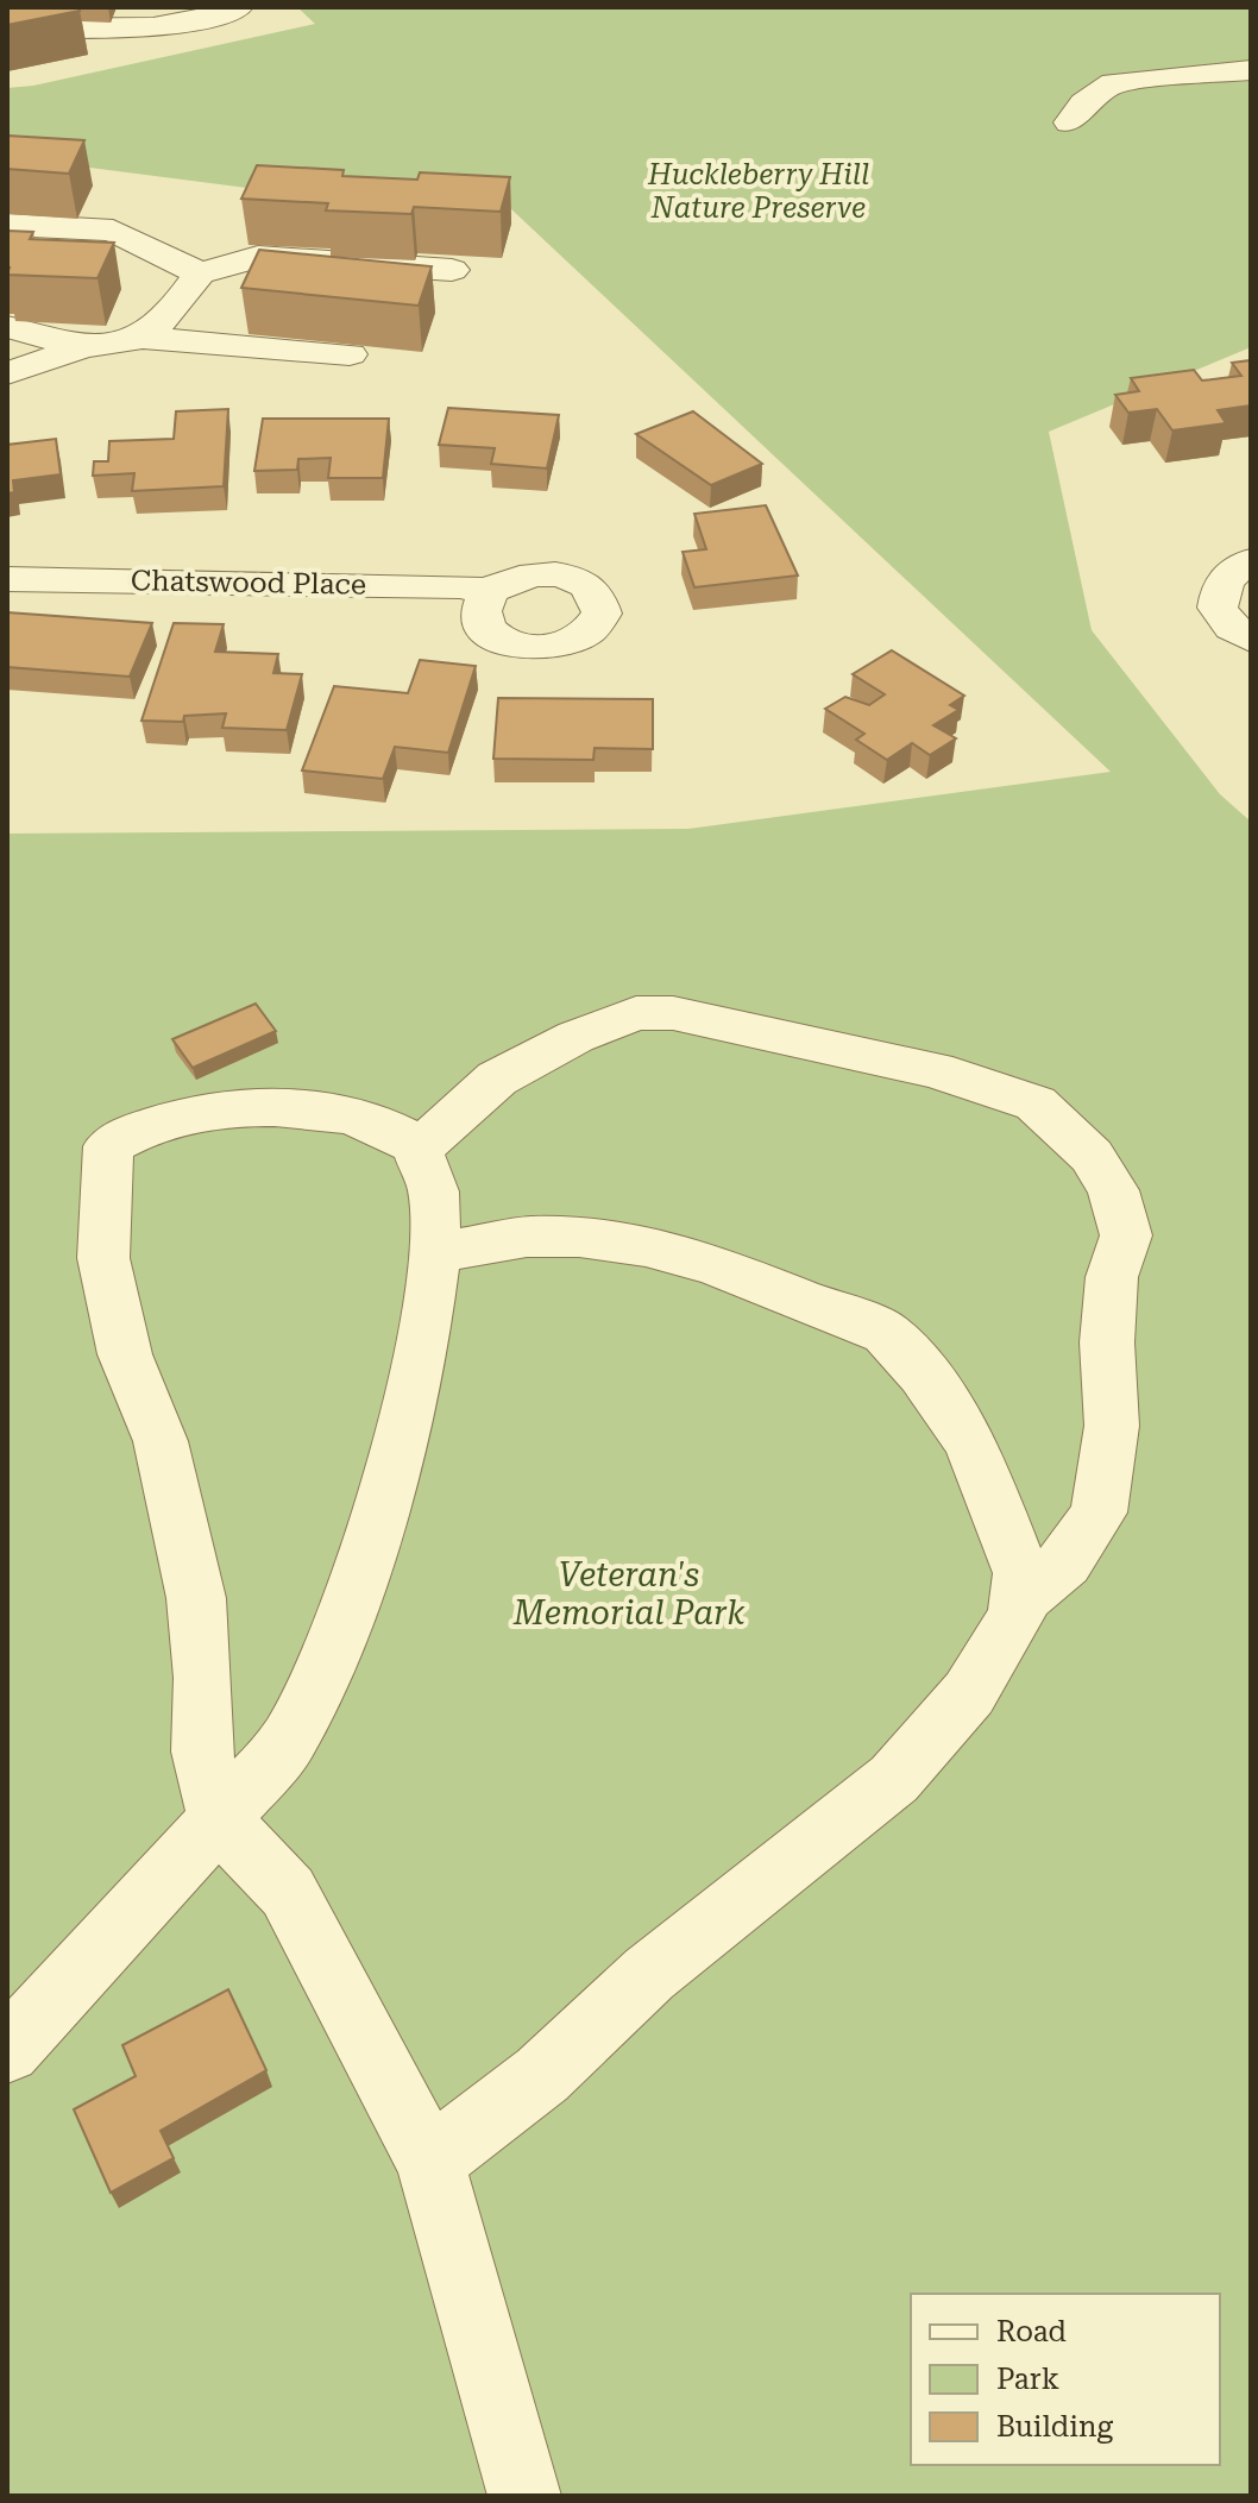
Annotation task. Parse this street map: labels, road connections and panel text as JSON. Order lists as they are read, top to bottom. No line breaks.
{"streets":{"street":["Chatswood Place"]},"parks":["Huckleberry Hill Nature Preserve","Veteran's Memorial Park"],"legend":["Road","Park","Building"]}
